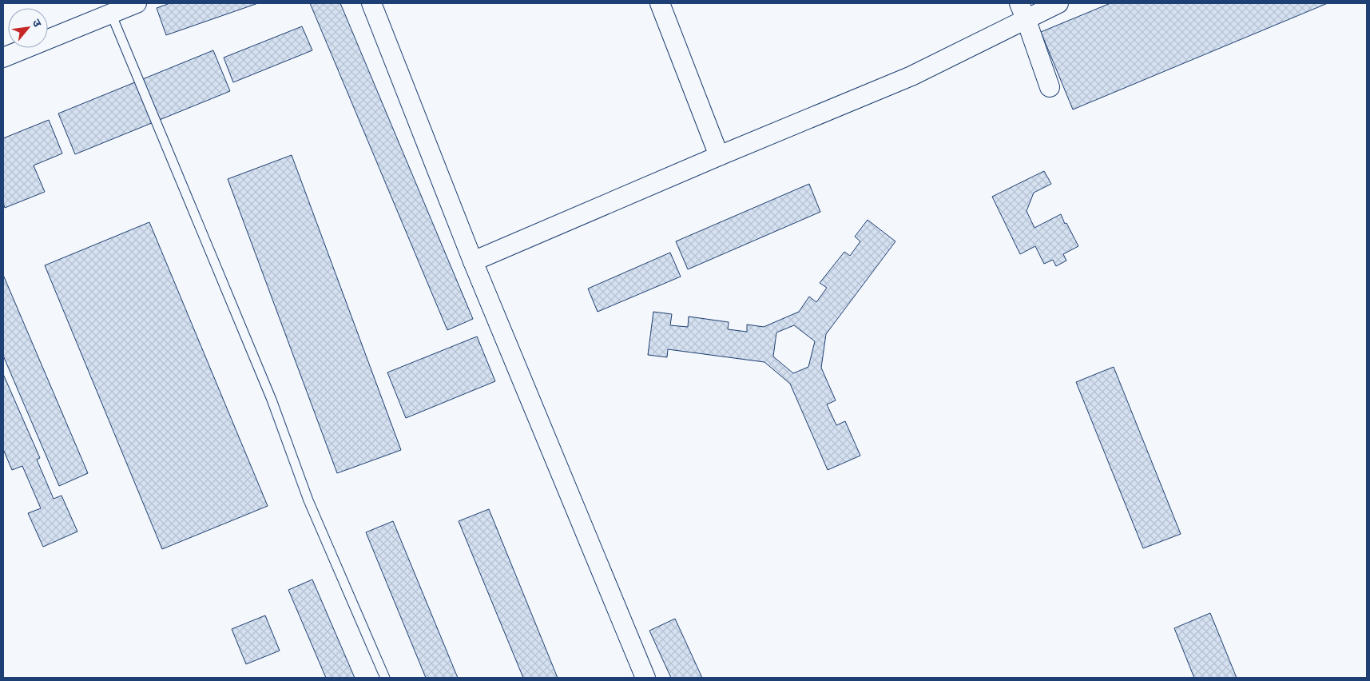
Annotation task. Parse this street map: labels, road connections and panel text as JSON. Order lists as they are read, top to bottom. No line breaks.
{"north":"top right"}
